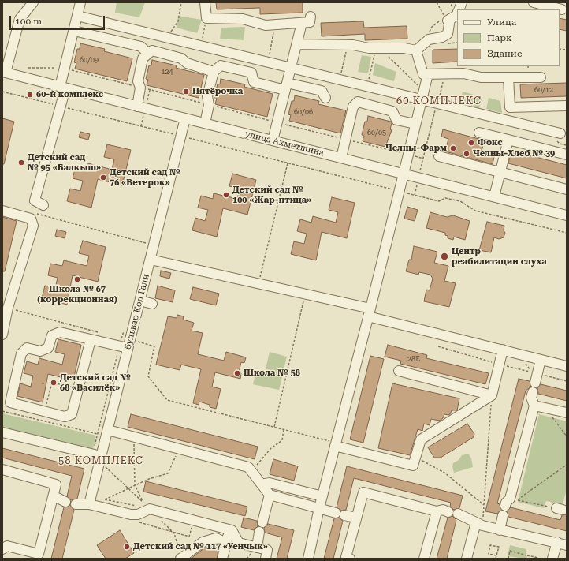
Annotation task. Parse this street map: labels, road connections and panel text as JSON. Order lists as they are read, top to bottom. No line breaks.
{"streets":{"street":["улица Ахметшина","бульвар Кол Гали"]},"crossings":[["улица Ахметшина","бульвар Кол Гали"]],"districts":["60 КОМПЛЕКС","58 КОМПЛЕКС"],"places":["Пятёрочка","60-й комплекс","Фокс","Челны-Фарм","Челны-Хлеб № 39","Детский сад № 95 «Балкыш»","Детский сад № 76 «Ветерок»","Детский сад № 100 «Жар-птица»","Центр реабилитации слуха","Школа № 67 (коррекционная)","Школа № 58","Детский сад № 68 «Василёк»","Детский сад № 117 «Уенчык»"],"house_numbers":["60/09","124","60/12","60/06","60/05","28Е"],"legend":["Улица","Парк","Здание"],"scale_bar":"100 m"}
